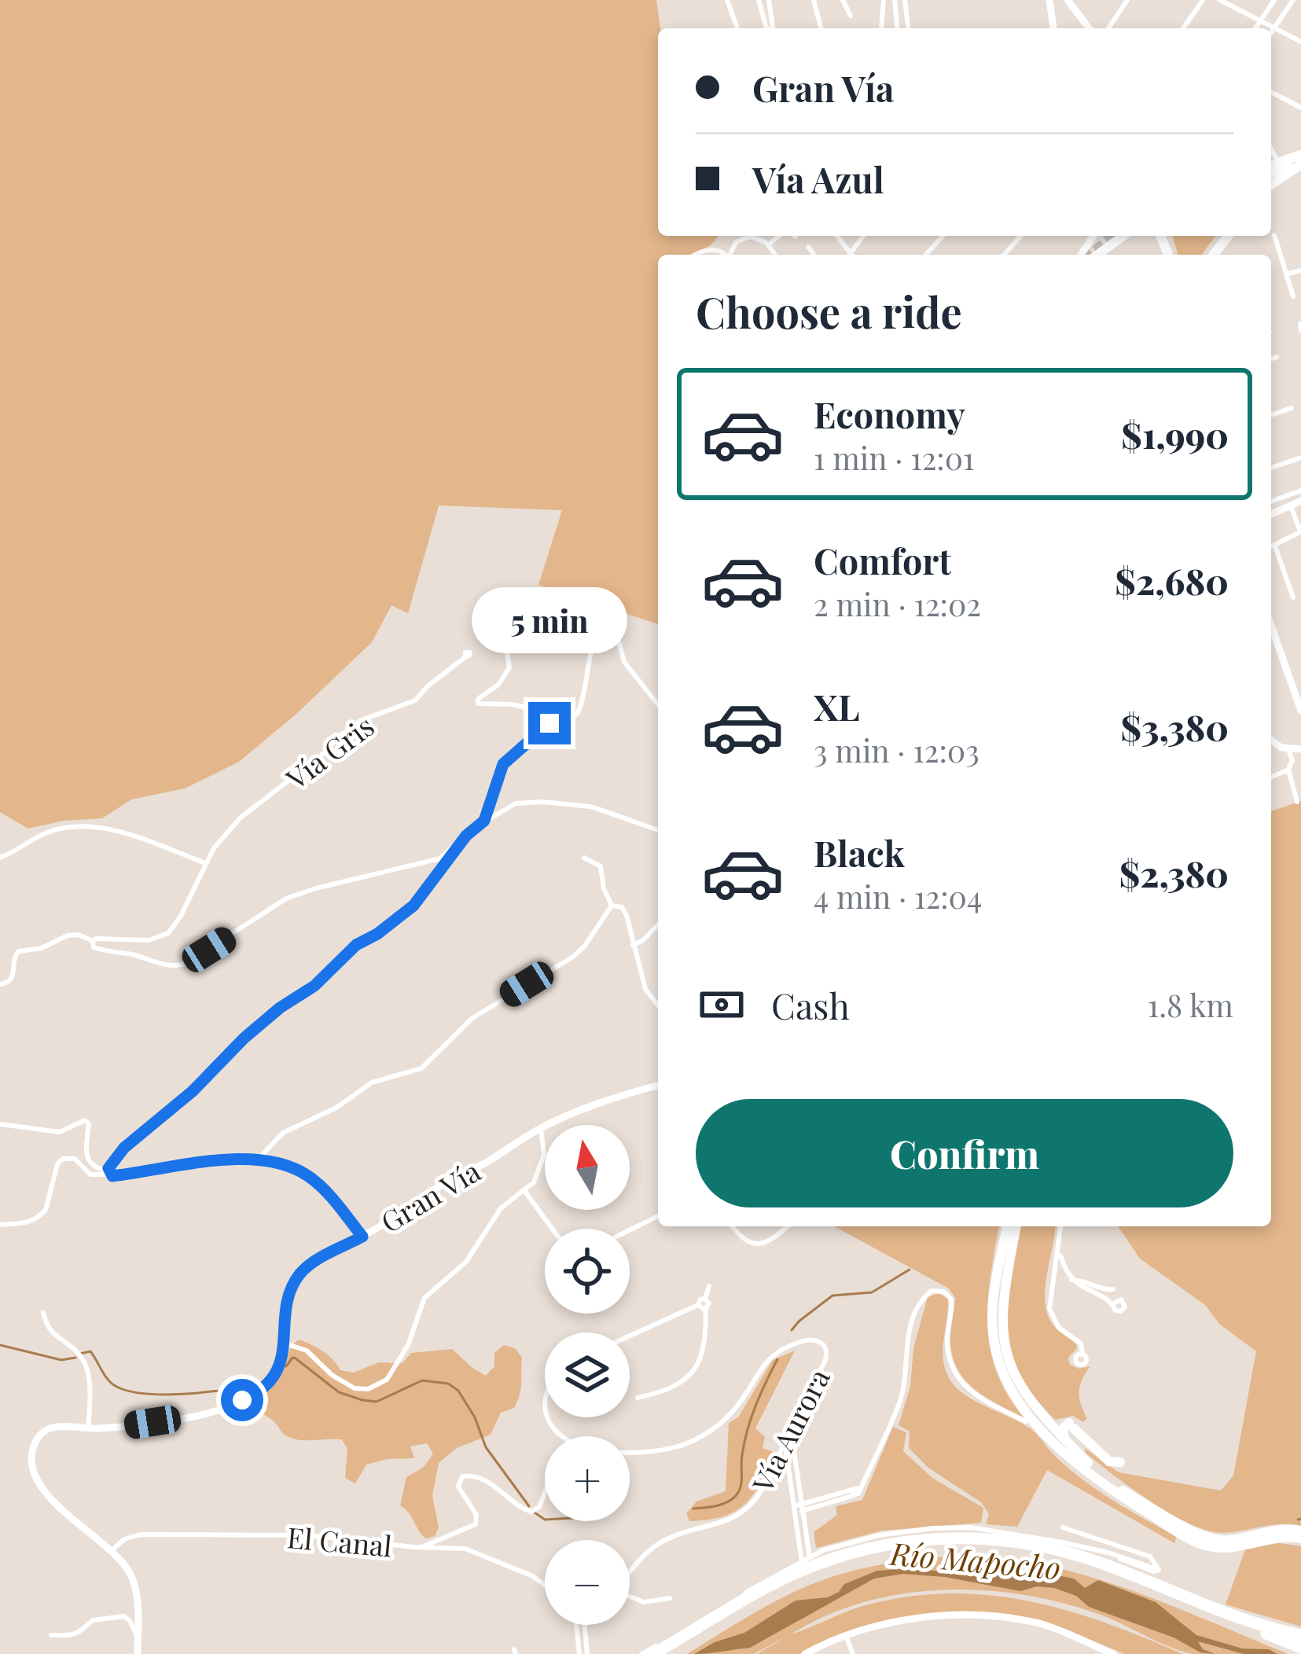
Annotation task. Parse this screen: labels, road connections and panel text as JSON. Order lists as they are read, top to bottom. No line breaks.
{"streets":{"main road":["Gran Vía"],"street":["Vía Gris","Vía Aurora","El Canal"]},"crossings":[["Gran Vía","El Canal"]],"water":["Río Mapocho"],"north":"top","page":{"banner":["Gran Vía","Vía Azul"],"heading":"Choose a ride","list":[{"name":"Economy","note":"1 min · 12:01","value":"$1,990"},{"name":"Comfort","note":"2 min · 12:02","value":"$2,680"},{"name":"XL","note":"3 min · 12:03","value":"$3,380"},{"name":"Black","note":"4 min · 12:04","value":"$2,380"}],"bubble":"5 min","pay":["Cash","1.8 km"],"buttons":"Confirm","map_buttons":["+","−"]}}
